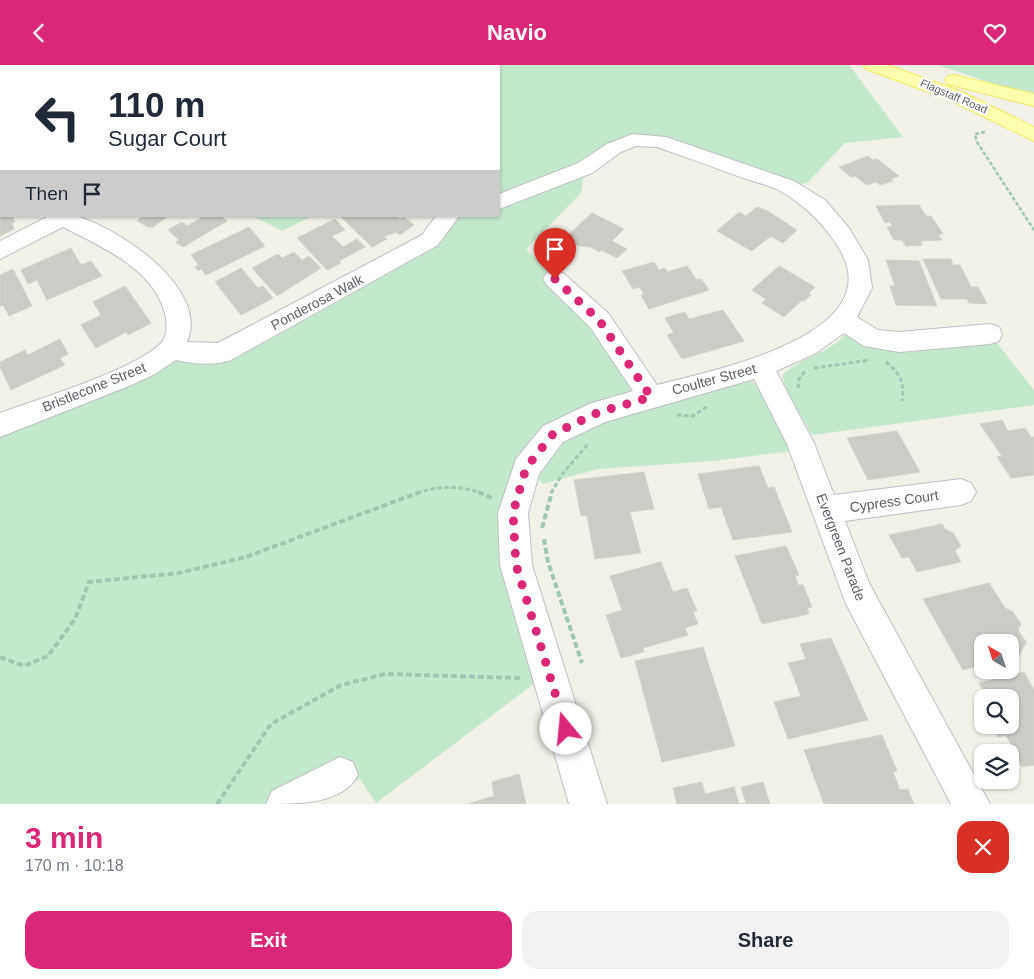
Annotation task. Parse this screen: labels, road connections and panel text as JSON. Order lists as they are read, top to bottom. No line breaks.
{"streets":{"main road":["Flagstaff Road"],"street":["Ponderosa Walk","Coulter Street","Bristlecone Street","Cypress Court","Evergreen Parade"]},"crossings":[["Ponderosa Walk","Bristlecone Street"],["Coulter Street","Evergreen Parade"],["Cypress Court","Evergreen Parade"]],"north":"top left","page":{"header":"Navio","turn":["110 m","Sugar Court"],"then":"Then","heading":["3 min","170 m · 10:18"],"buttons":["Exit","Share"]}}
